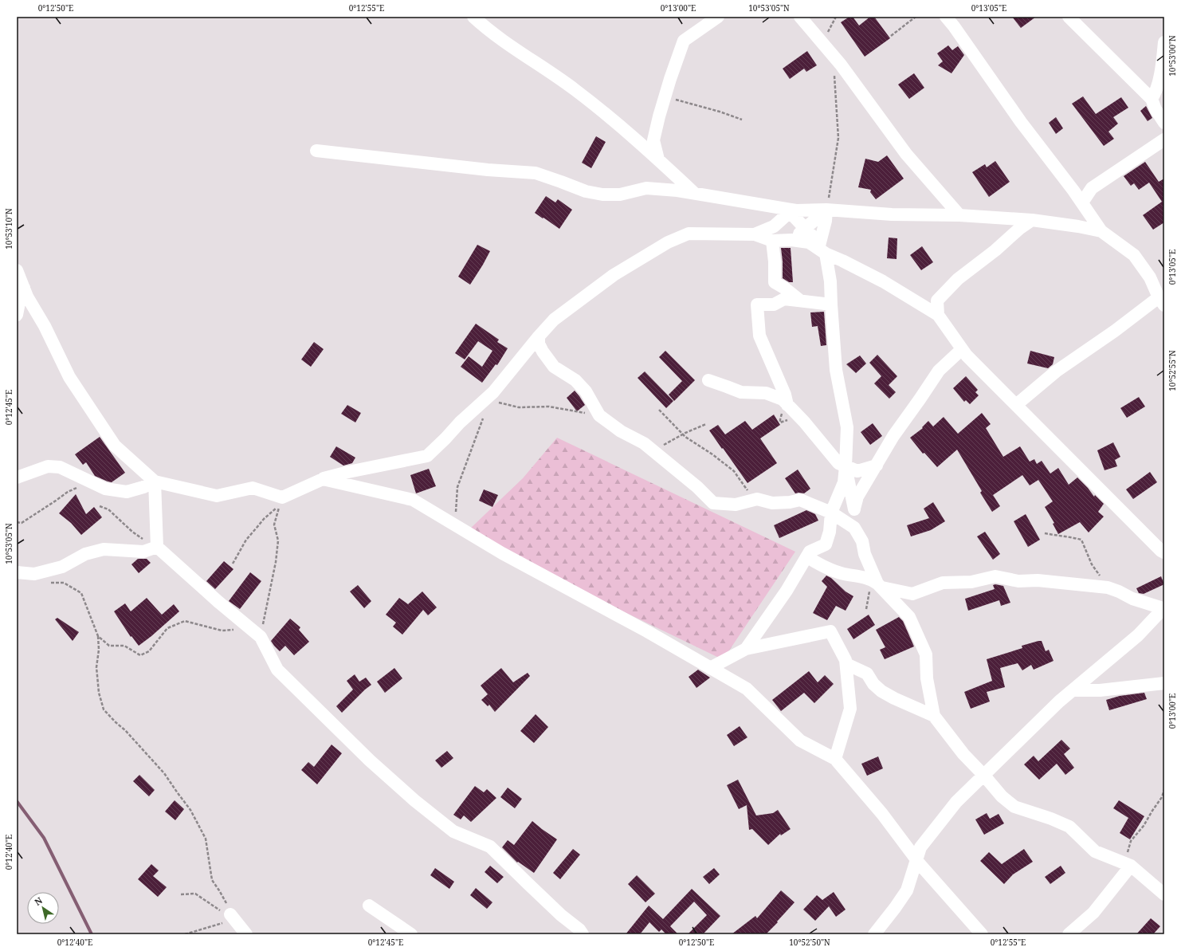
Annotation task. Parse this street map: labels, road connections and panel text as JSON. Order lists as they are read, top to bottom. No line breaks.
{"north":"top left","coordinates":["0°12'50\"E","0°12'55\"E","0°13'00\"E","10°53'05\"N","0°13'05\"E","10°53'00\"N","10°53'10\"N","10°52'55\"N","0°12'45\"E","0°12'40\"E","10°52'50\"N"]}
